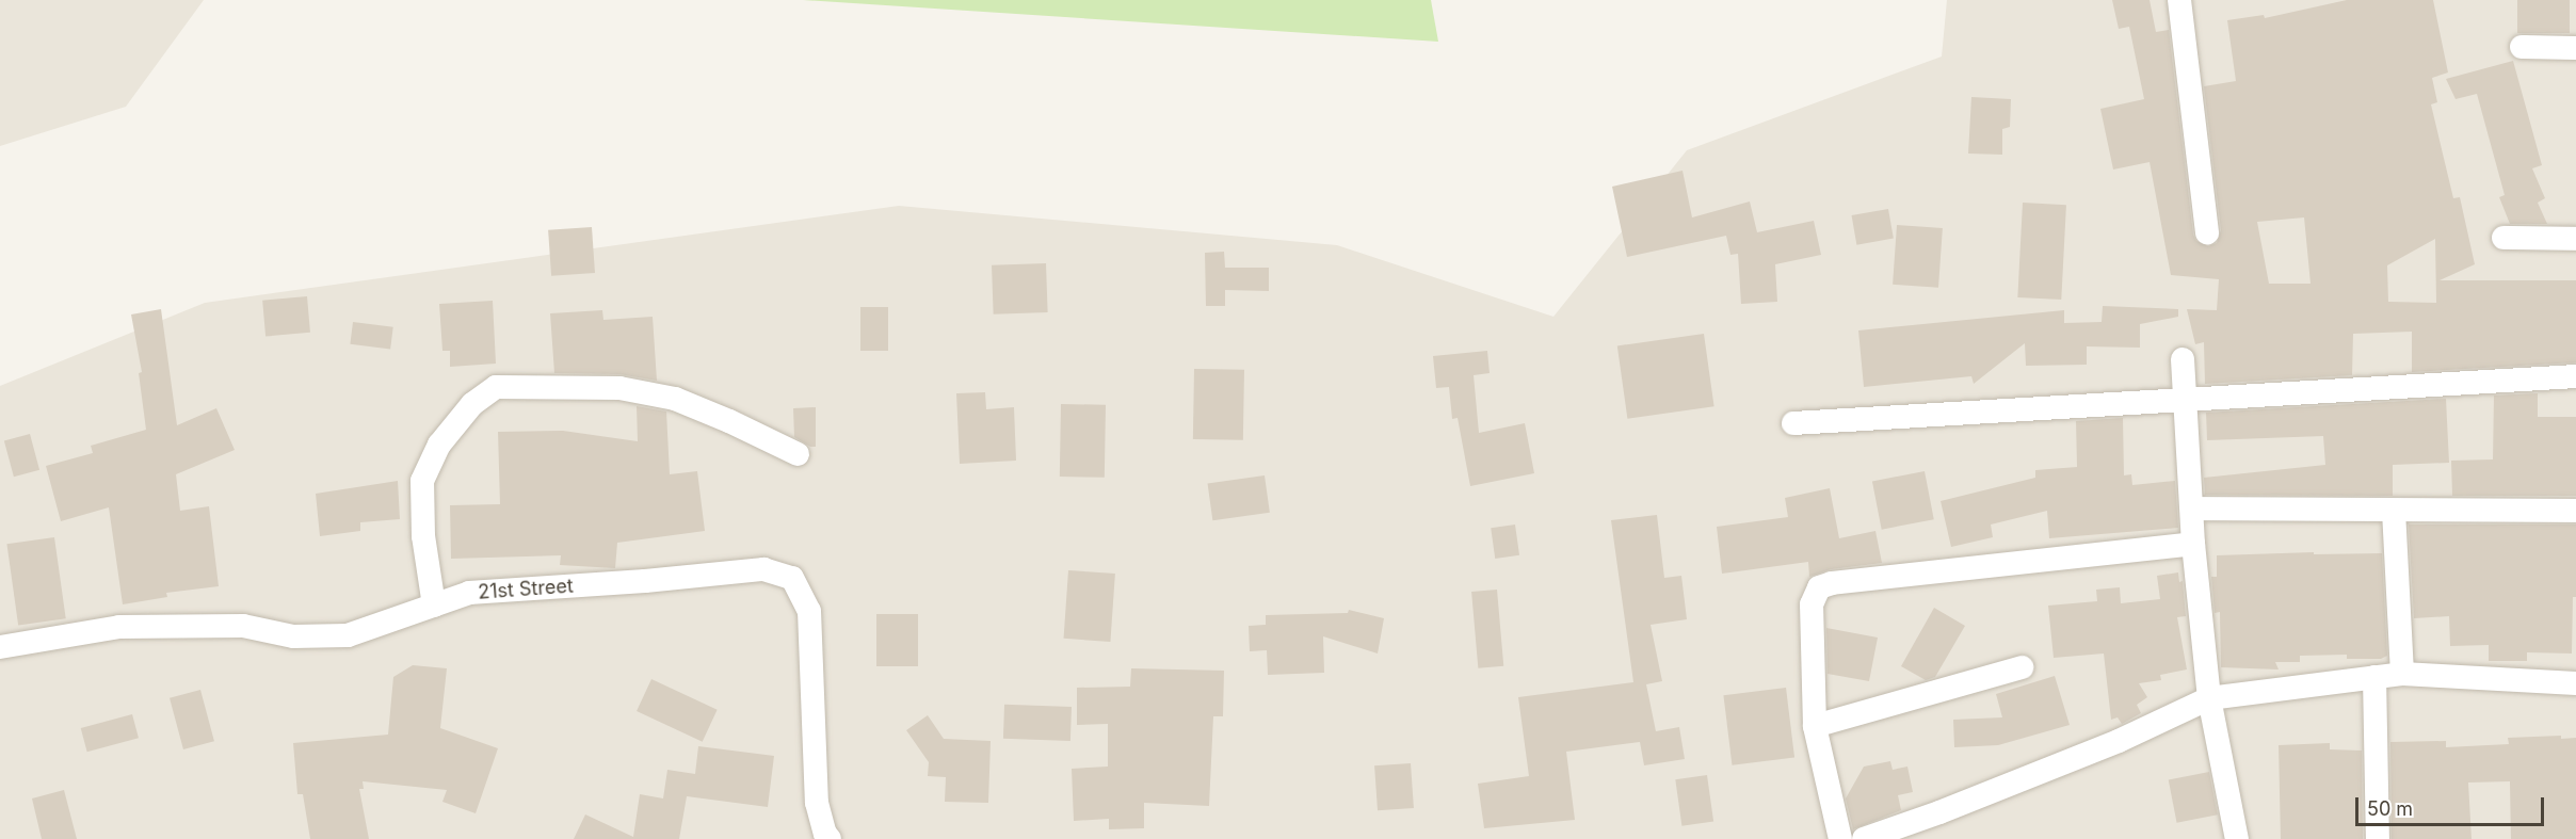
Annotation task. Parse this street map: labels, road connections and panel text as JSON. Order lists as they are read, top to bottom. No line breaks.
{"streets":{"street":["21st Street"]},"scale_bar":"50 m"}
